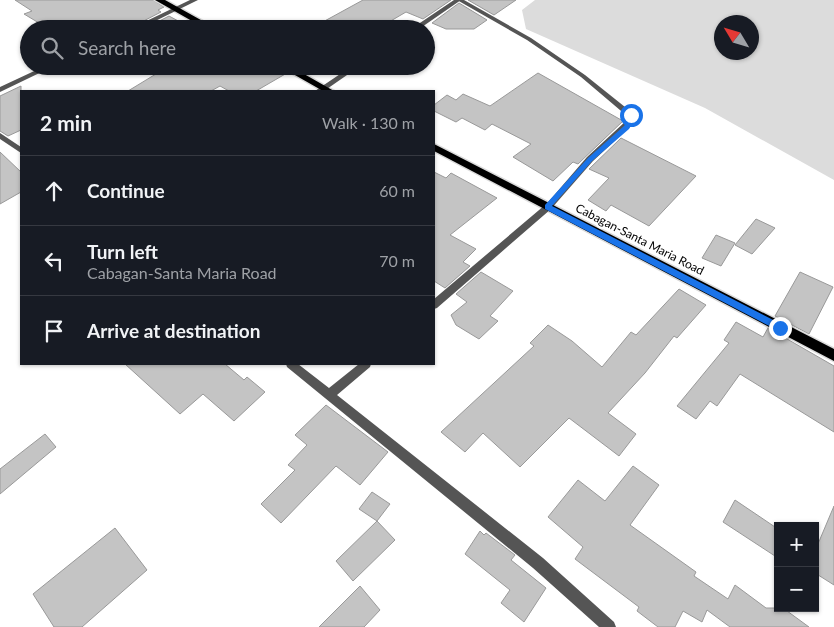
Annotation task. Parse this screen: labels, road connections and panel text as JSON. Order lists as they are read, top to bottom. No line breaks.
{"streets":{"main road":["Cabagan-Santa Maria Road"]},"north":"top left","page":{"search":"Search here","heading":["2 min","Walk · 130 m"],"list":[["Continue","60 m"],["Turn left","Cabagan-Santa Maria Road","70 m"],"Arrive at destination"],"map_buttons":["+","−"]}}
